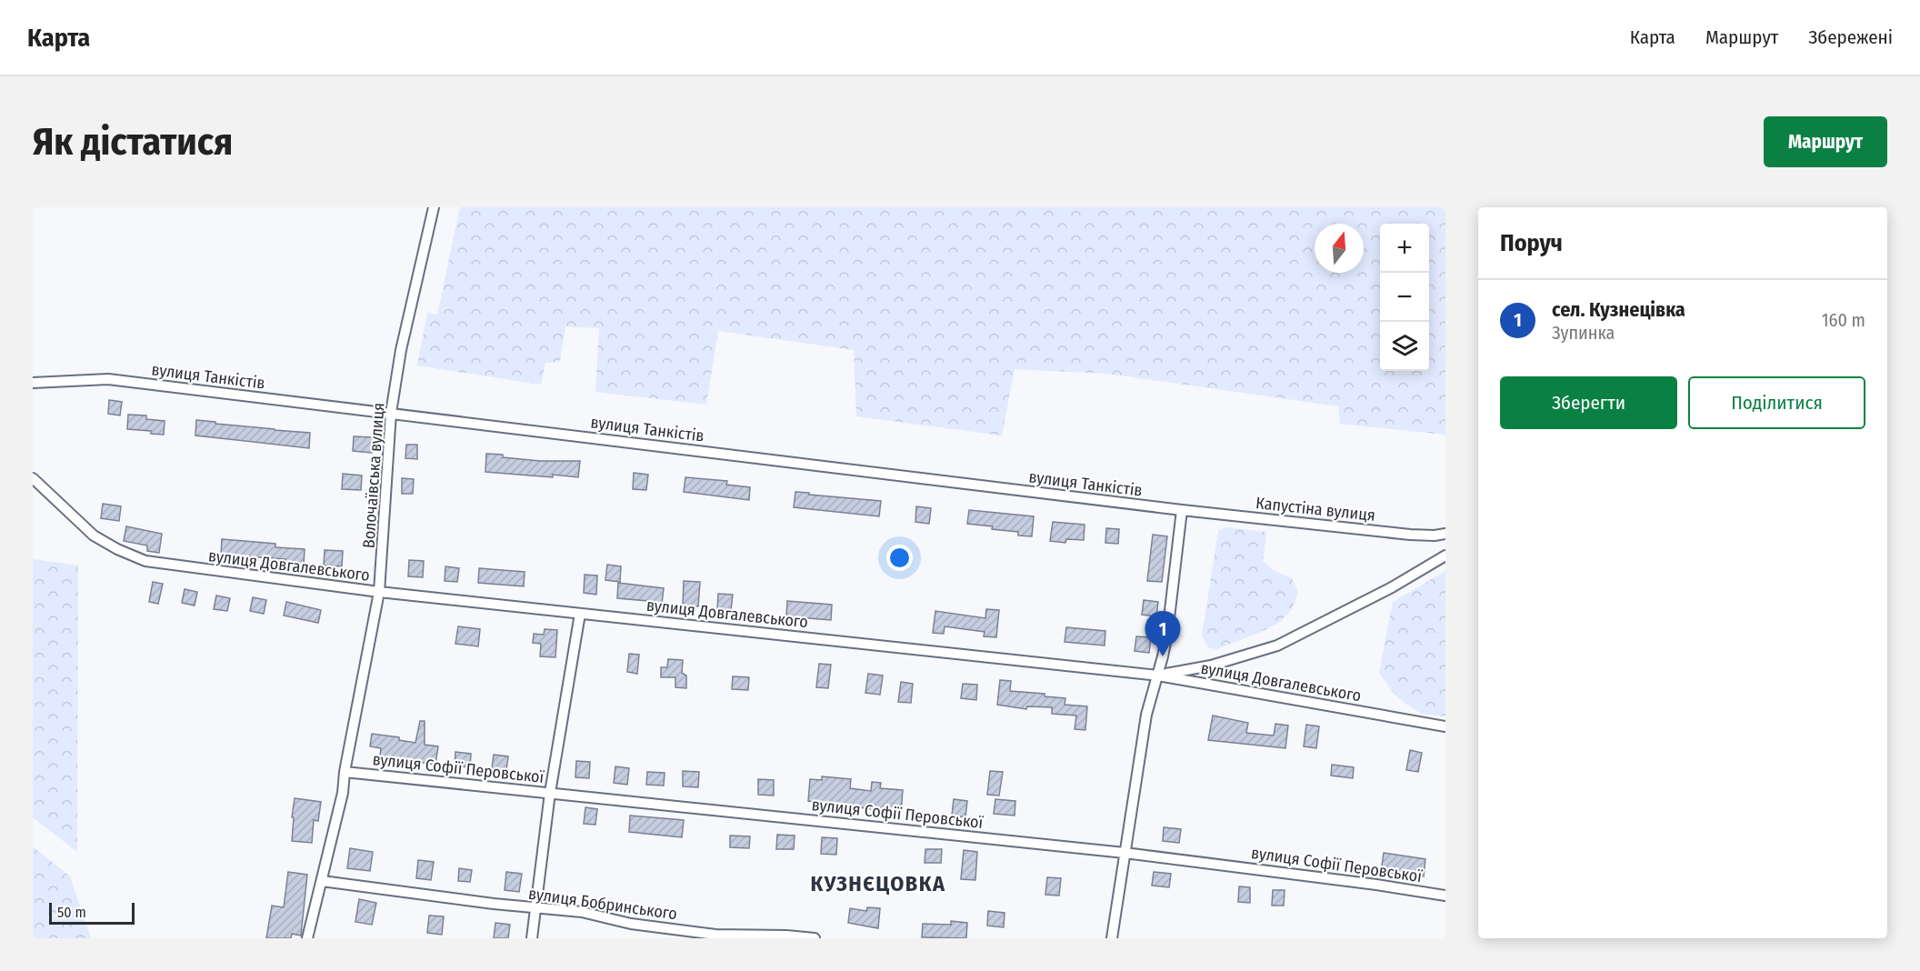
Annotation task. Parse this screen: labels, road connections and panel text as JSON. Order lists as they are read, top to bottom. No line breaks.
{"streets":{"street":["вулиця Танкістів","Волочаївська вулиця","Капустіна вулиця","вулиця Довгалевського","вулиця Софії Перовської","вулиця Бобринського"]},"crossings":[["вулиця Танкістів","Волочаївська вулиця"],["вулиця Танкістів","Капустіна вулиця"],["Волочаївська вулиця","вулиця Довгалевського"],["Волочаївська вулиця","вулиця Софії Перовської"],["Волочаївська вулиця","вулиця Бобринського"]],"districts":["КУЗНЄЦОВКА"],"scale_bar":"50 m","north":"top","page":{"header":"Карта","nav":["Карта","Маршрут","Збережені"],"buttons":["Маршрут",["Зберегти","Поділитися"]],"title":"Як дістатися","heading":"Поруч","map_buttons":["+","−"],"list":[{"mark":"1","name":"сел. Кузнецівка","note":"Зупинка","value":"160 m"}],"pins":"1","scale":"50 m"}}
